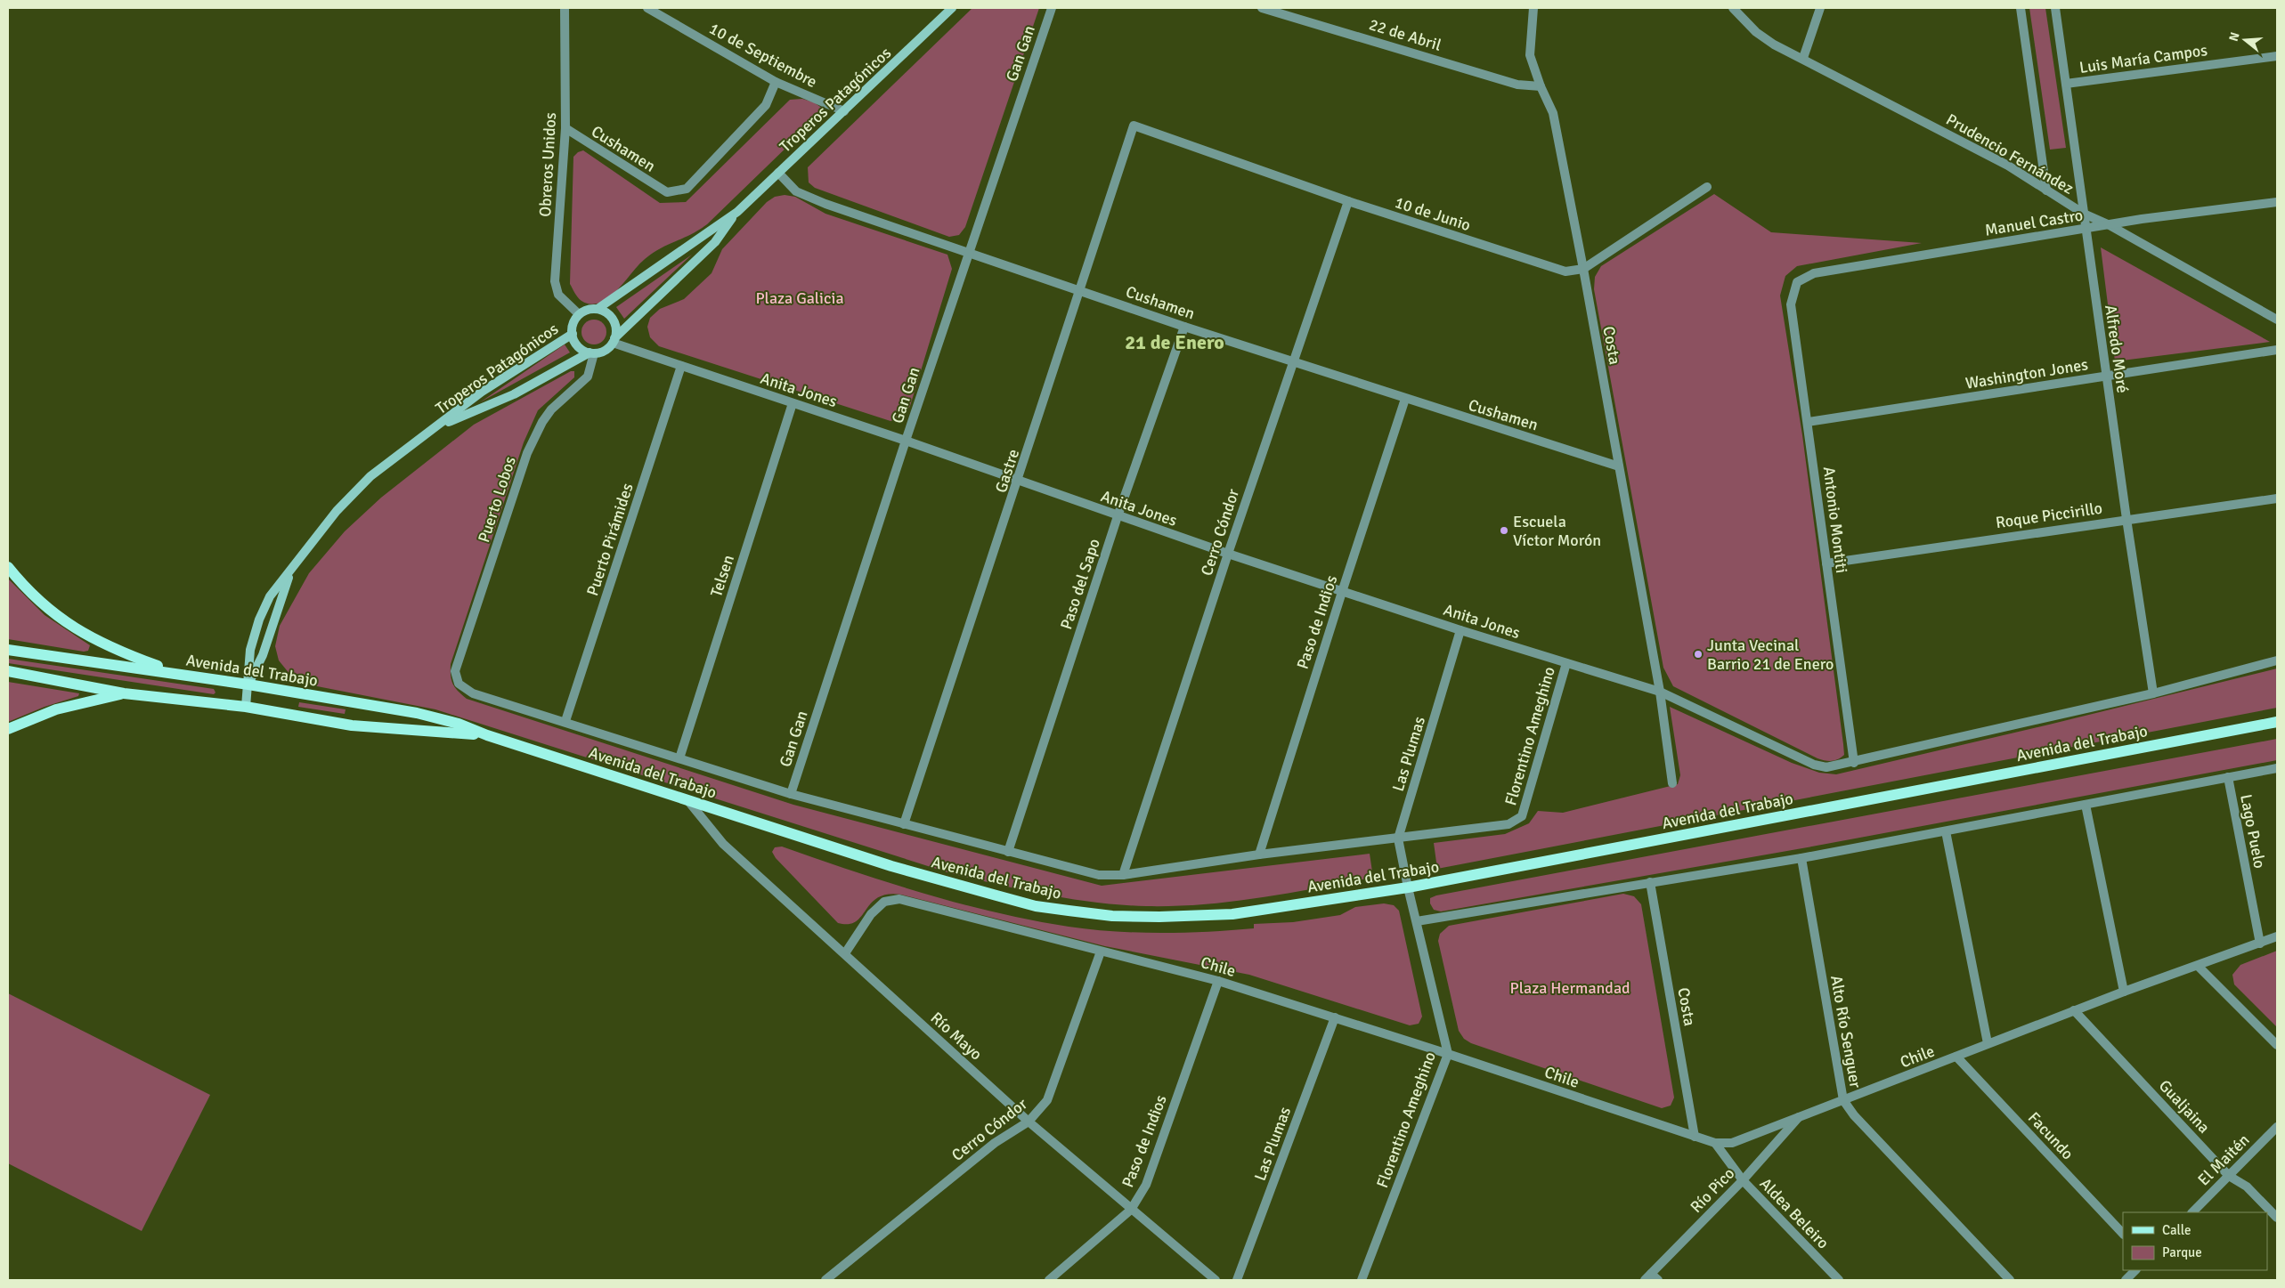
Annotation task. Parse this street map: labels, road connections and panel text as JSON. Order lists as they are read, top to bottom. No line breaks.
{"streets":{"main road":["Troperos Patagónicos","Avenida del Trabajo"],"street":["22 de Abril","Gan Gan","10 de Septiembre","Luis María Campos","Cushamen","Prudencio Fernández","Obreros Unidos","10 de Junio","Manuel Castro","Costa","Alfredo Moré","Washington Jones","Anita Jones","Gastre","Puerto Lobos","Roque Piccirillo","Antonio Montiti","Cerro Cóndor","Puerto Pirámides","Telsen","Paso del Sapo","Paso de Indios","Florentino Ameghino","Las Plumas","Lago Puelo","Chile","Alto Río Senguer","Río Mayo","Gualjaina","Facundo","El Maitén","Río Pico","Aldea Beleiro"]},"crossings":[["22 de Abril","Costa"],["Gan Gan","Cushamen"],["Gan Gan","Anita Jones"],["Gan Gan","Avenida del Trabajo"],["10 de Septiembre","Troperos Patagónicos"],["10 de Septiembre","Cushamen"],["Luis María Campos","Alfredo Moré"],["Troperos Patagónicos","Cushamen"],["Troperos Patagónicos","Obreros Unidos"],["Troperos Patagónicos","Anita Jones"],["Troperos Patagónicos","Puerto Lobos"],["Troperos Patagónicos","Avenida del Trabajo"],["Cushamen","Obreros Unidos"],["Cushamen","Costa"],["Cushamen","Gastre"],["Cushamen","Cerro Cóndor"],["Cushamen","Paso del Sapo"],["Cushamen","Paso de Indios"],["Prudencio Fernández","Manuel Castro"],["Prudencio Fernández","Alfredo Moré"],["Obreros Unidos","Anita Jones"],["Obreros Unidos","Puerto Lobos"],["10 de Junio","Costa"],["10 de Junio","Gastre"],["10 de Junio","Cerro Cóndor"],["Manuel Castro","Alfredo Moré"],["Manuel Castro","Antonio Montiti"],["Costa","Anita Jones"],["Costa","Avenida del Trabajo"],["Costa","Chile"],["Alfredo Moré","Washington Jones"],["Alfredo Moré","Roque Piccirillo"],["Alfredo Moré","Avenida del Trabajo"],["Washington Jones","Antonio Montiti"],["Anita Jones","Gastre"],["Anita Jones","Puerto Lobos"],["Anita Jones","Cerro Cóndor"],["Anita Jones","Puerto Pirámides"],["Anita Jones","Telsen"],["Anita Jones","Paso del Sapo"],["Anita Jones","Paso de Indios"],["Anita Jones","Avenida del Trabajo"],["Anita Jones","Florentino Ameghino"],["Anita Jones","Las Plumas"],["Gastre","Avenida del Trabajo"],["Puerto Lobos","Avenida del Trabajo"],["Roque Piccirillo","Antonio Montiti"],["Antonio Montiti","Avenida del Trabajo"],["Cerro Cóndor","Avenida del Trabajo"],["Cerro Cóndor","Chile"],["Cerro Cóndor","Río Mayo"],["Puerto Pirámides","Avenida del Trabajo"],["Telsen","Avenida del Trabajo"],["Paso del Sapo","Avenida del Trabajo"],["Paso de Indios","Avenida del Trabajo"],["Paso de Indios","Chile"],["Paso de Indios","Río Mayo"],["Avenida del Trabajo","Florentino Ameghino"],["Avenida del Trabajo","Las Plumas"],["Avenida del Trabajo","Río Mayo"],["Florentino Ameghino","Las Plumas"],["Florentino Ameghino","Chile"],["Las Plumas","Chile"],["Lago Puelo","Chile"],["Chile","Alto Río Senguer"],["Chile","Río Mayo"],["Chile","Gualjaina"],["Chile","Facundo"],["Chile","Río Pico"],["Chile","Aldea Beleiro"],["Gualjaina","El Maitén"],["Río Pico","Aldea Beleiro"]],"districts":["21 de Enero"],"parks":["Plaza Galicia","Plaza Hermandad"],"places":["Escuela Víctor Morón","Junta Vecinal Barrio 21 de Enero"],"legend":["Calle","Parque"],"north":"left"}
